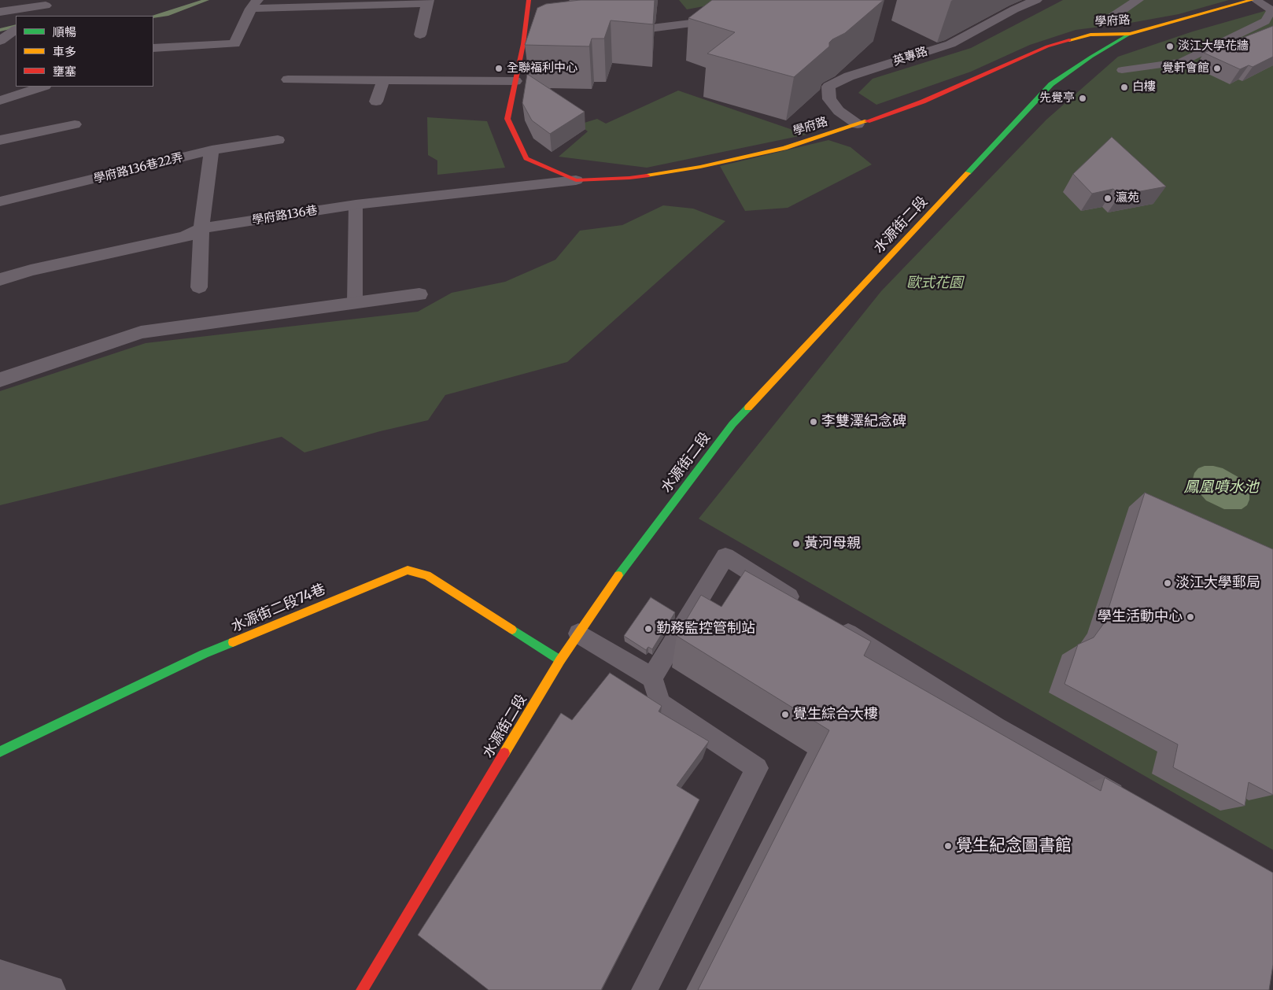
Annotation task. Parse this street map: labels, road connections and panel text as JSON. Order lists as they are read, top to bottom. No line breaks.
{"streets":{"street":["學府路","英專路","學府路136巷22弄","學府路136巷","水源街二段","水源街二段74巷"]},"crossings":[["學府路","英專路"],["學府路","學府路136巷"],["學府路","水源街二段"],["水源街二段","水源街二段74巷"]],"water":["鳳凰噴水池"],"parks":["歐式花園"],"places":["淡江大學花牆","全聯福利中心","覺軒會館","白樓","先覺亭","瀛苑","李雙澤紀念碑","黃河母親","淡江大學郵局","學生活動中心","勤務監控管制站","覺生綜合大樓","覺生紀念圖書館"],"legend":["順暢","車多","壅塞"]}
